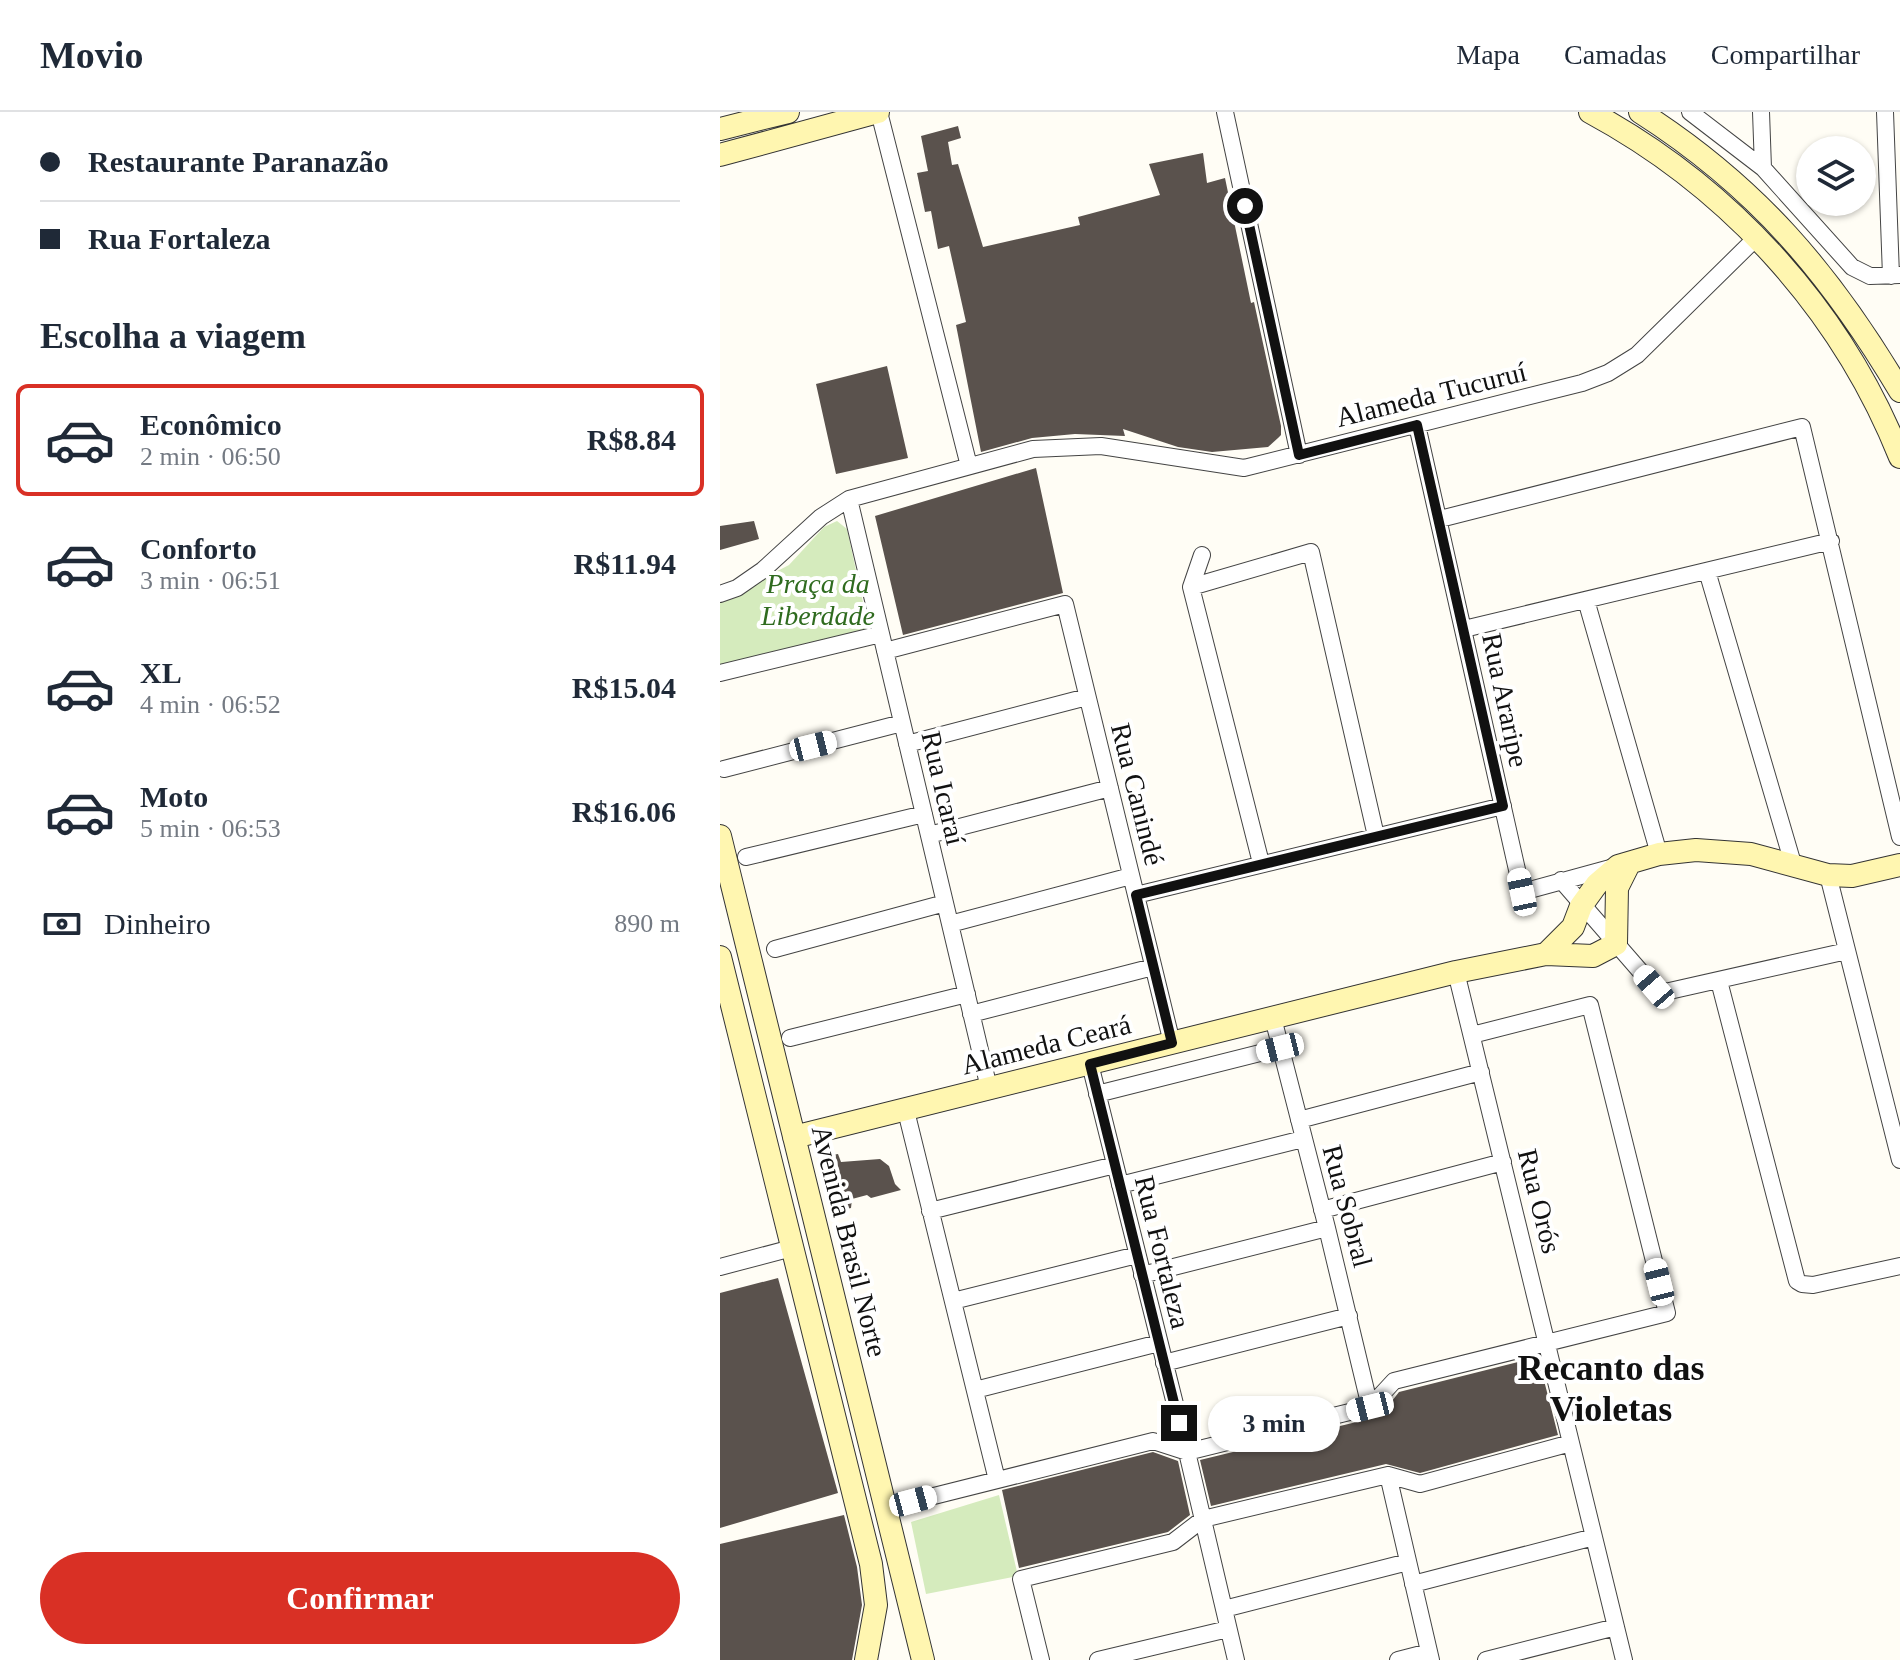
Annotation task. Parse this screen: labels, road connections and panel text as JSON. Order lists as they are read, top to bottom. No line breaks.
{"streets":{"main road":["Alameda Ceará","Avenida Brasil Norte"],"street":["Alameda Tucuruí","Rua Araripe","Rua Icaraí","Rua Canindé","Rua Orós","Rua Sobral","Rua Fortaleza"]},"crossings":[["Alameda Tucuruí","Rua Araripe"],["Alameda Tucuruí","Rua Icaraí"],["Rua Icaraí","Rua Canindé"],["Rua Icaraí","Alameda Ceará"],["Rua Canindé","Alameda Ceará"],["Alameda Ceará","Rua Orós"],["Alameda Ceará","Rua Sobral"],["Alameda Ceará","Avenida Brasil Norte"],["Alameda Ceará","Rua Fortaleza"]],"districts":["Recanto das Violetas"],"parks":["Praça da Liberdade"],"page":{"header":"Movio","nav":["Mapa","Camadas","Compartilhar"],"banner":["Restaurante Paranazão","Rua Fortaleza"],"heading":"Escolha a viagem","list":[{"name":"Econômico","note":"2 min · 06:50","value":"R$8.84"},{"name":"Conforto","note":"3 min · 06:51","value":"R$11.94"},{"name":"XL","note":"4 min · 06:52","value":"R$15.04"},{"name":"Moto","note":"5 min · 06:53","value":"R$16.06"}],"pay":["Dinheiro","890 m"],"bubble":"3 min","buttons":"Confirmar"}}
